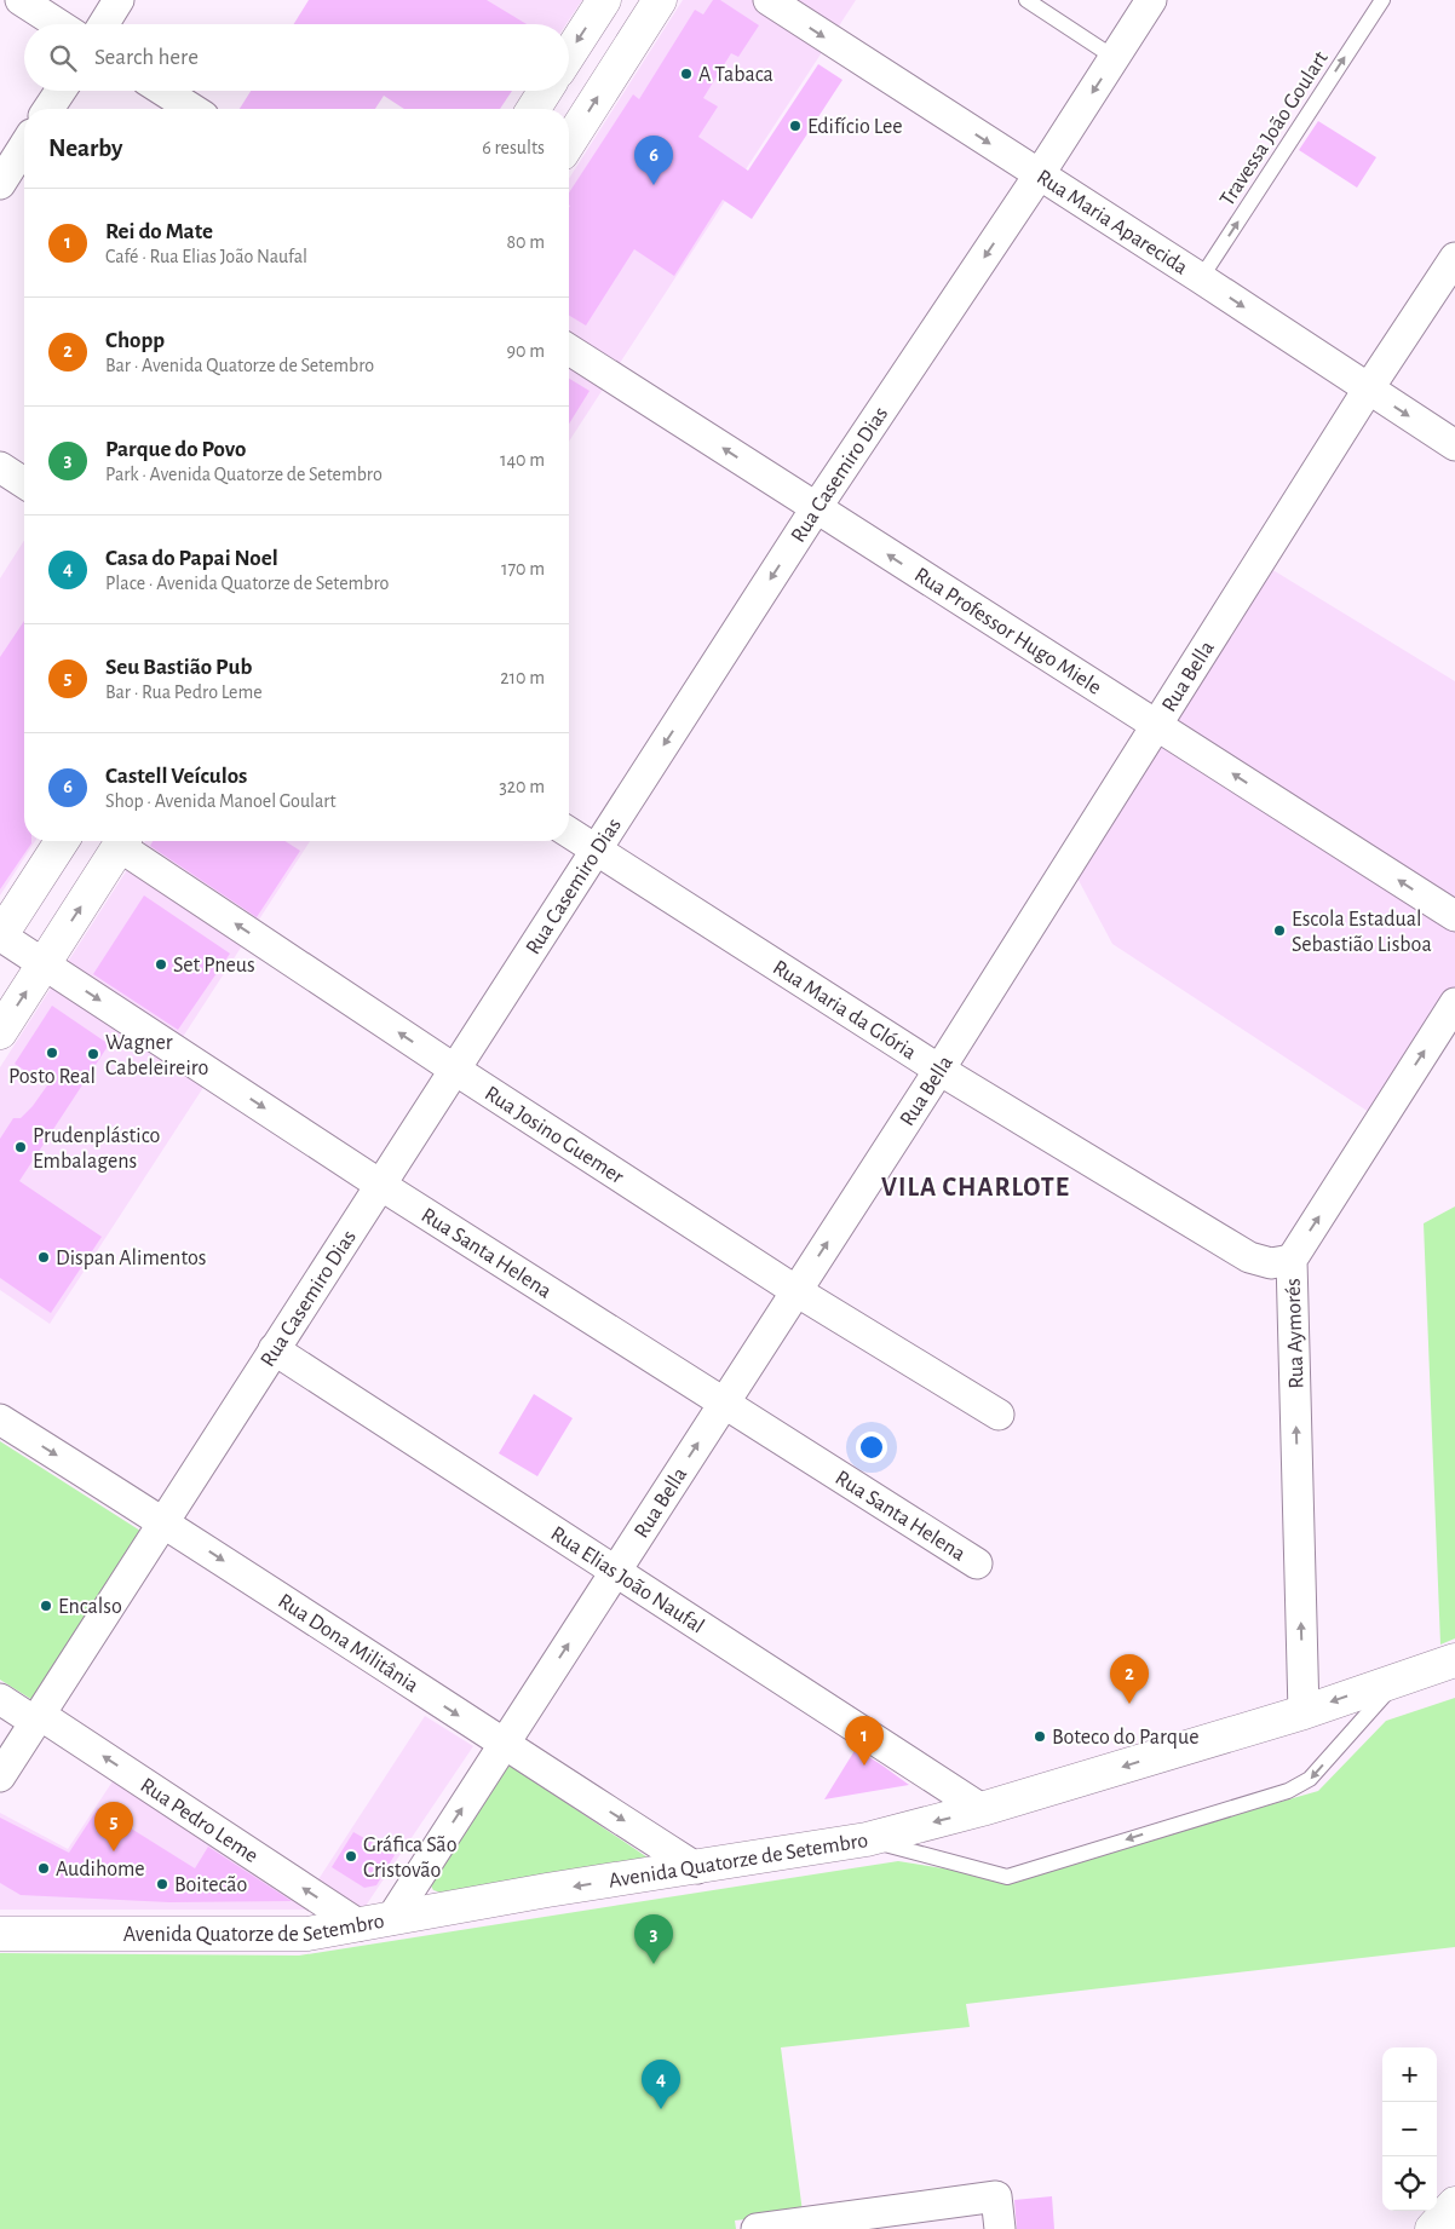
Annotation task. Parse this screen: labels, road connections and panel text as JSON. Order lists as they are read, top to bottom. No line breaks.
{"streets":{"street":["Rua Maria Aparecida","Rua Casemiro Dias","Rua Professor Hugo Miele","Rua Bella","Rua Maria da Glória","Rua Josino Guemer","Rua Santa Helena","Rua Aymorés","Rua Elias João Naufal","Rua Dona Militânia","Rua Pedro Leme","Avenida Quatorze de Setembro"],"lane":["Travessa João Goulart"]},"crossings":[["Travessa João Goulart","Rua Maria Aparecida"],["Rua Maria Aparecida","Rua Casemiro Dias"],["Rua Maria Aparecida","Rua Bella"],["Rua Casemiro Dias","Rua Professor Hugo Miele"],["Rua Casemiro Dias","Rua Maria da Glória"],["Rua Casemiro Dias","Rua Josino Guemer"],["Rua Casemiro Dias","Rua Santa Helena"],["Rua Casemiro Dias","Rua Elias João Naufal"],["Rua Casemiro Dias","Rua Dona Militânia"],["Rua Casemiro Dias","Rua Pedro Leme"],["Rua Professor Hugo Miele","Rua Bella"],["Rua Bella","Rua Maria da Glória"],["Rua Bella","Rua Josino Guemer"],["Rua Bella","Rua Santa Helena"],["Rua Bella","Rua Elias João Naufal"],["Rua Bella","Rua Dona Militânia"],["Rua Bella","Avenida Quatorze de Setembro"],["Rua Maria da Glória","Rua Aymorés"],["Rua Aymorés","Avenida Quatorze de Setembro"],["Rua Elias João Naufal","Avenida Quatorze de Setembro"],["Rua Dona Militânia","Avenida Quatorze de Setembro"],["Rua Pedro Leme","Avenida Quatorze de Setembro"]],"one_way":["Travessa João Goulart","Rua Maria Aparecida","Rua Casemiro Dias","Rua Professor Hugo Miele","Rua Bella","Rua Josino Guemer","Rua Aymorés","Rua Dona Militânia","Rua Pedro Leme","Avenida Quatorze de Setembro"],"districts":["VILA CHARLOTE"],"places":["A Tabaca","Edifício Lee","Escola Estadual Sebastião Lisboa","Set Pneus","Posto Real","Wagner Cabeleireiro","Prudenplástico Embalagens","Dispan Alimentos","Encalso","Boteco do Parque","Gráfica São Cristovão","Audihome","Boitecão"],"page":{"search":"Search here","heading":["Nearby","6 results"],"pins":["6","2","1","5","3","4"],"list":[{"mark":"1","name":"Rei do Mate","note":"Café · Rua Elias João Naufal","value":"80 m"},{"mark":"2","name":"Chopp","note":"Bar · Avenida Quatorze de Setembro","value":"90 m"},{"mark":"3","name":"Parque do Povo","note":"Park · Avenida Quatorze de Setembro","value":"140 m"},{"mark":"4","name":"Casa do Papai Noel","note":"Place · Avenida Quatorze de Setembro","value":"170 m"},{"mark":"5","name":"Seu Bastião Pub","note":"Bar · Rua Pedro Leme","value":"210 m"},{"mark":"6","name":"Castell Veículos","note":"Shop · Avenida Manoel Goulart","value":"320 m"}],"map_buttons":["+","−"]}}
